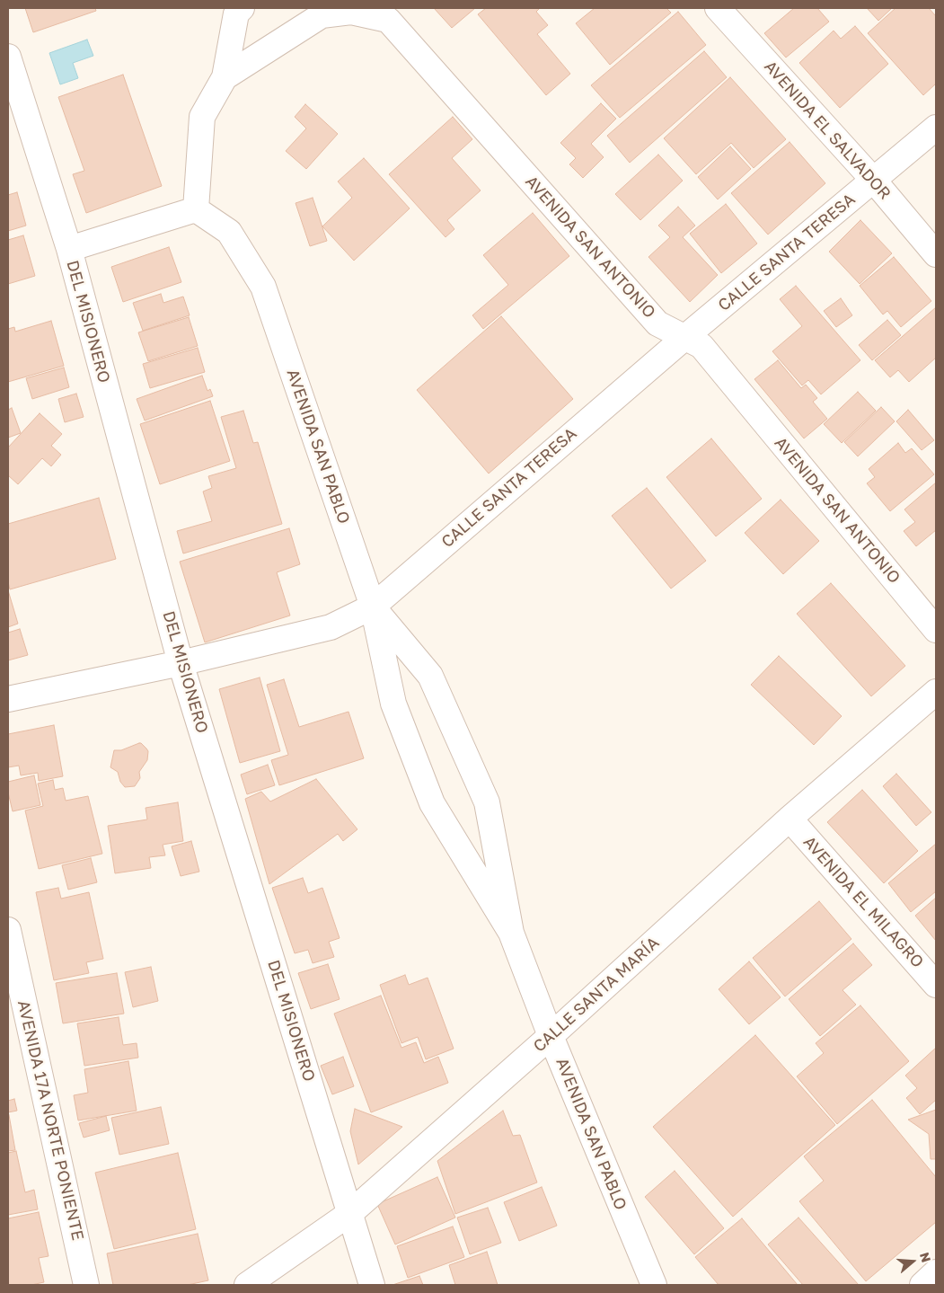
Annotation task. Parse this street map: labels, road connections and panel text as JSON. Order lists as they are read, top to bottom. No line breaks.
{"streets":{"street":["AVENIDA EL SALVADOR","AVENIDA SAN ANTONIO","CALLE SANTA TERESA","DEL MISIONERO","AVENIDA SAN PABLO","AVENIDA EL MILAGRO","CALLE SANTA MARÍA","AVENIDA 17A NORTE PONIENTE"]},"crossings":[["AVENIDA EL SALVADOR","CALLE SANTA TERESA"],["AVENIDA SAN ANTONIO","CALLE SANTA TERESA"],["CALLE SANTA TERESA","DEL MISIONERO"],["CALLE SANTA TERESA","AVENIDA SAN PABLO"],["DEL MISIONERO","CALLE SANTA MARÍA"],["AVENIDA SAN PABLO","CALLE SANTA MARÍA"],["AVENIDA EL MILAGRO","CALLE SANTA MARÍA"]],"north":"right"}
